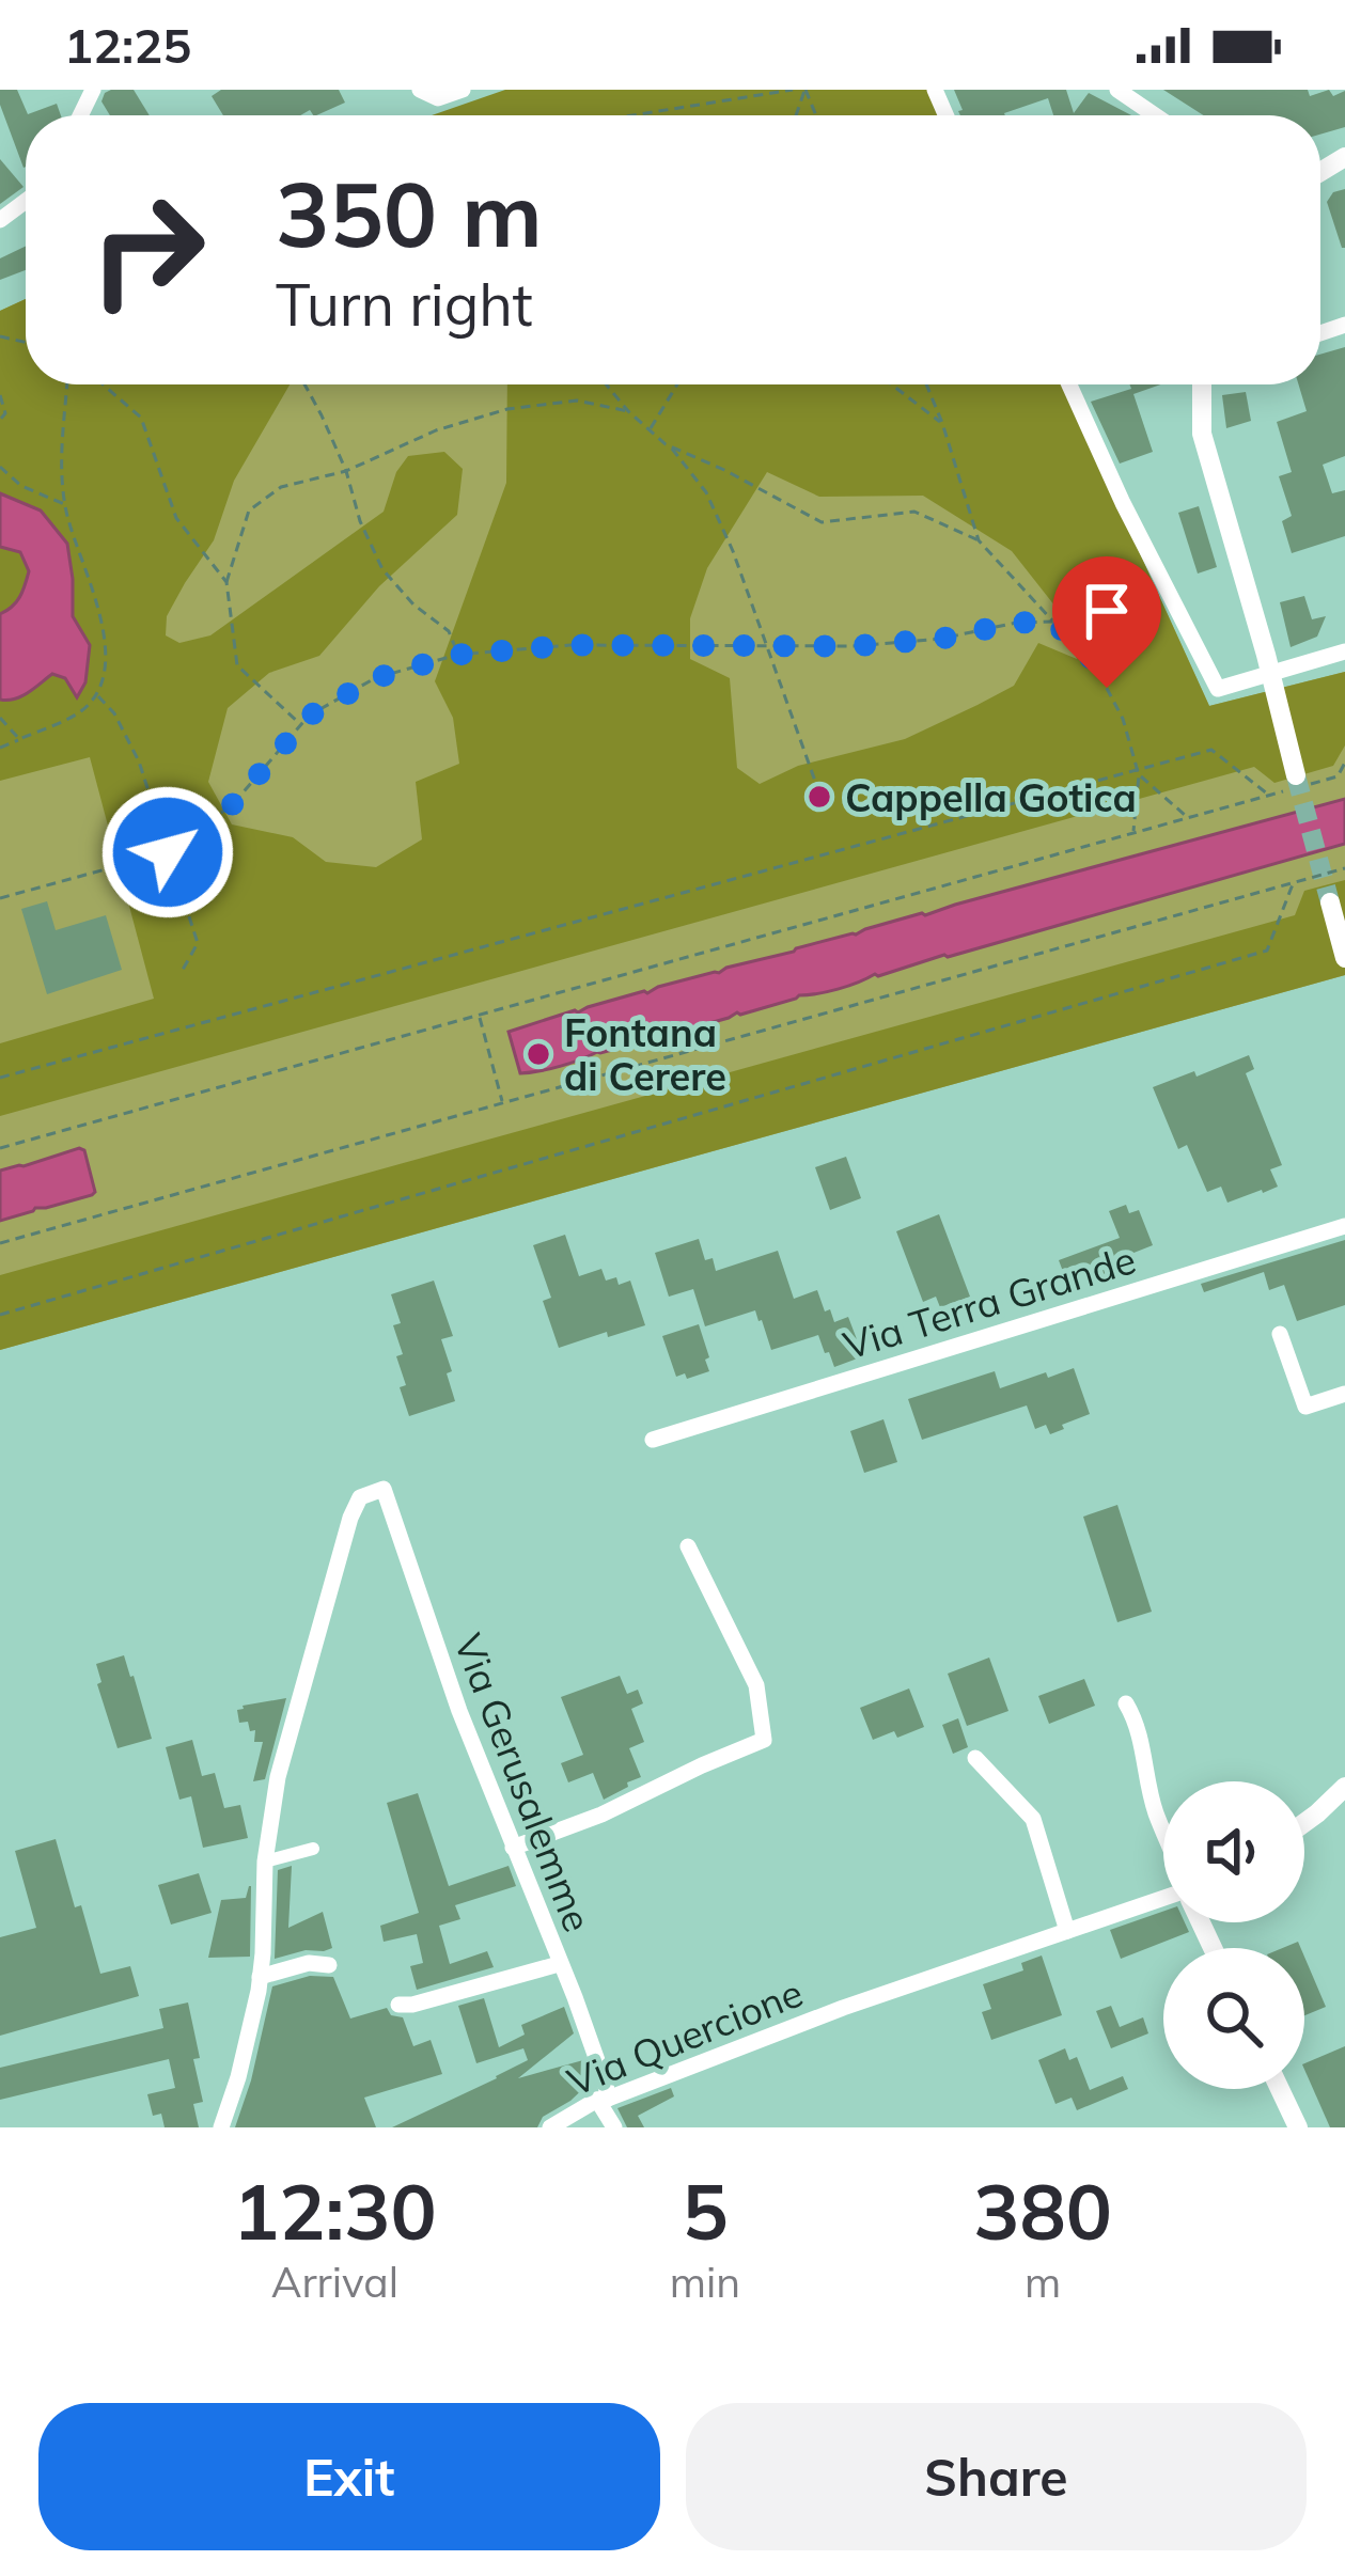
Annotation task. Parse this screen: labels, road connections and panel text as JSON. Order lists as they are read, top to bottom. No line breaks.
{"streets":{"street":["Via Terra Grande","Via Gerusalemme","Via Quercione"]},"crossings":[["Via Gerusalemme","Via Quercione"]],"places":["Cappella Gotica","Fontana di Cerere"],"page":{"status":"12:25","turn":["350 m","Turn right"],"eta":["12:30","Arrival","5","min","380","m"],"buttons":["Exit","Share"]}}
